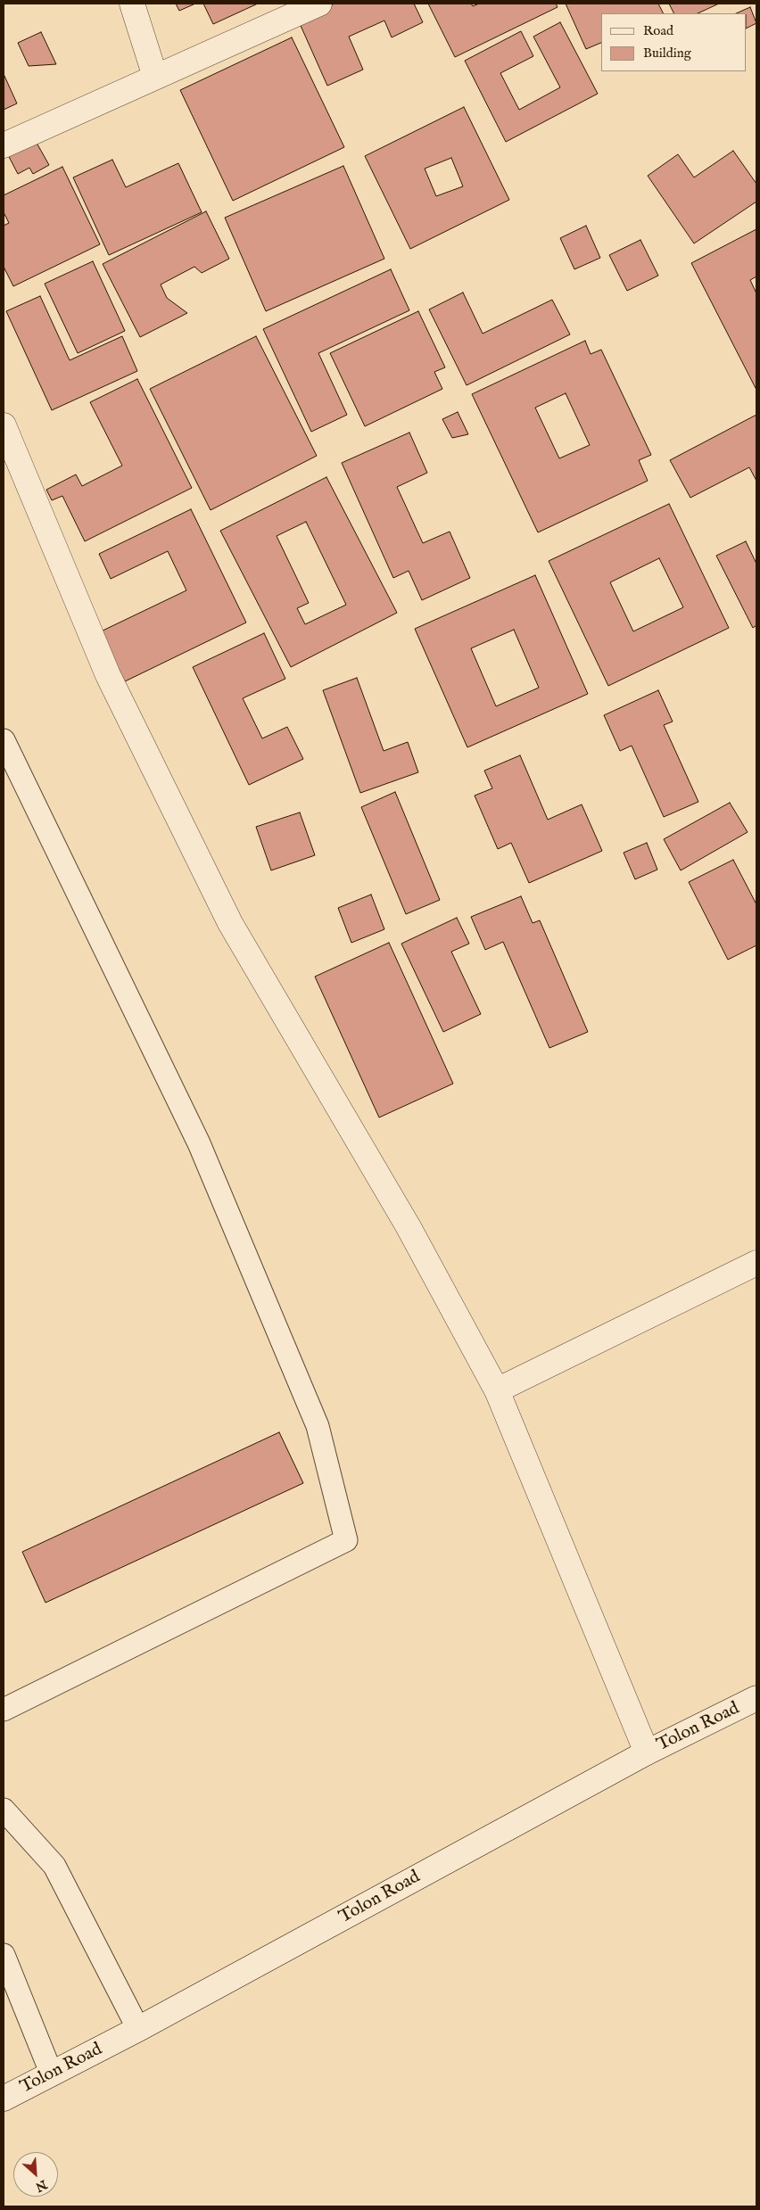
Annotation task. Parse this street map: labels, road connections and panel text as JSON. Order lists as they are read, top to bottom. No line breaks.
{"streets":{"street":["Tolon Road"]},"legend":["Road","Building"],"north":"bottom right"}
